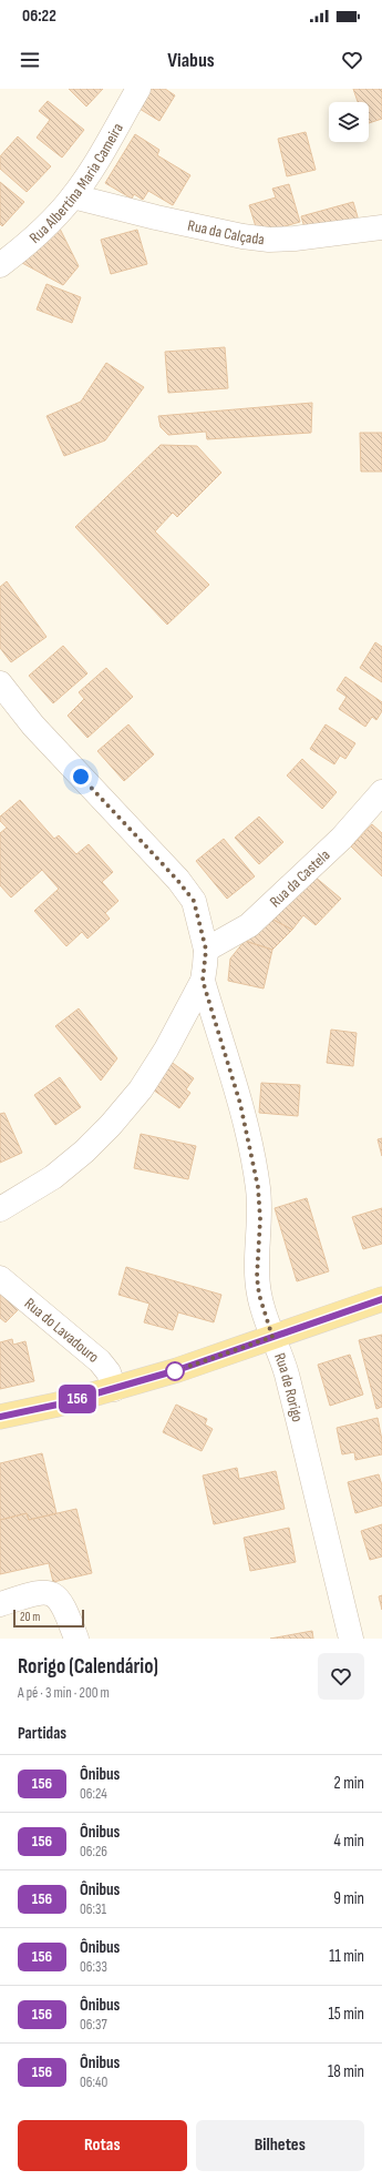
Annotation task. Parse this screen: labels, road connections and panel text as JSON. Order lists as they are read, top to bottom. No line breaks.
{"streets":{"street":["Rua Albertina Maria Cameira","Rua da Calçada","Rua da Castela","Rua do Lavadouro","Rua de Rorigo"]},"crossings":[["Rua Albertina Maria Cameira","Rua da Calçada"]],"lines":["bus line 156"],"scale_bar":"20 m","page":{"status":"06:22","header":"Viabus","on_map":"156","scale":"20 m","heading":[["Rorigo (Calendário)","A pé · 3 min · 200 m"],"Partidas"],"list":[{"mark":"156","name":"Ônibus","note":"06:24","value":"2 min"},{"mark":"156","name":"Ônibus","note":"06:26","value":"4 min"},{"mark":"156","name":"Ônibus","note":"06:31","value":"9 min"},{"mark":"156","name":"Ônibus","note":"06:33","value":"11 min"},{"mark":"156","name":"Ônibus","note":"06:37","value":"15 min"},{"mark":"156","name":"Ônibus","note":"06:40","value":"18 min"}],"buttons":["Rotas","Bilhetes"]}}
